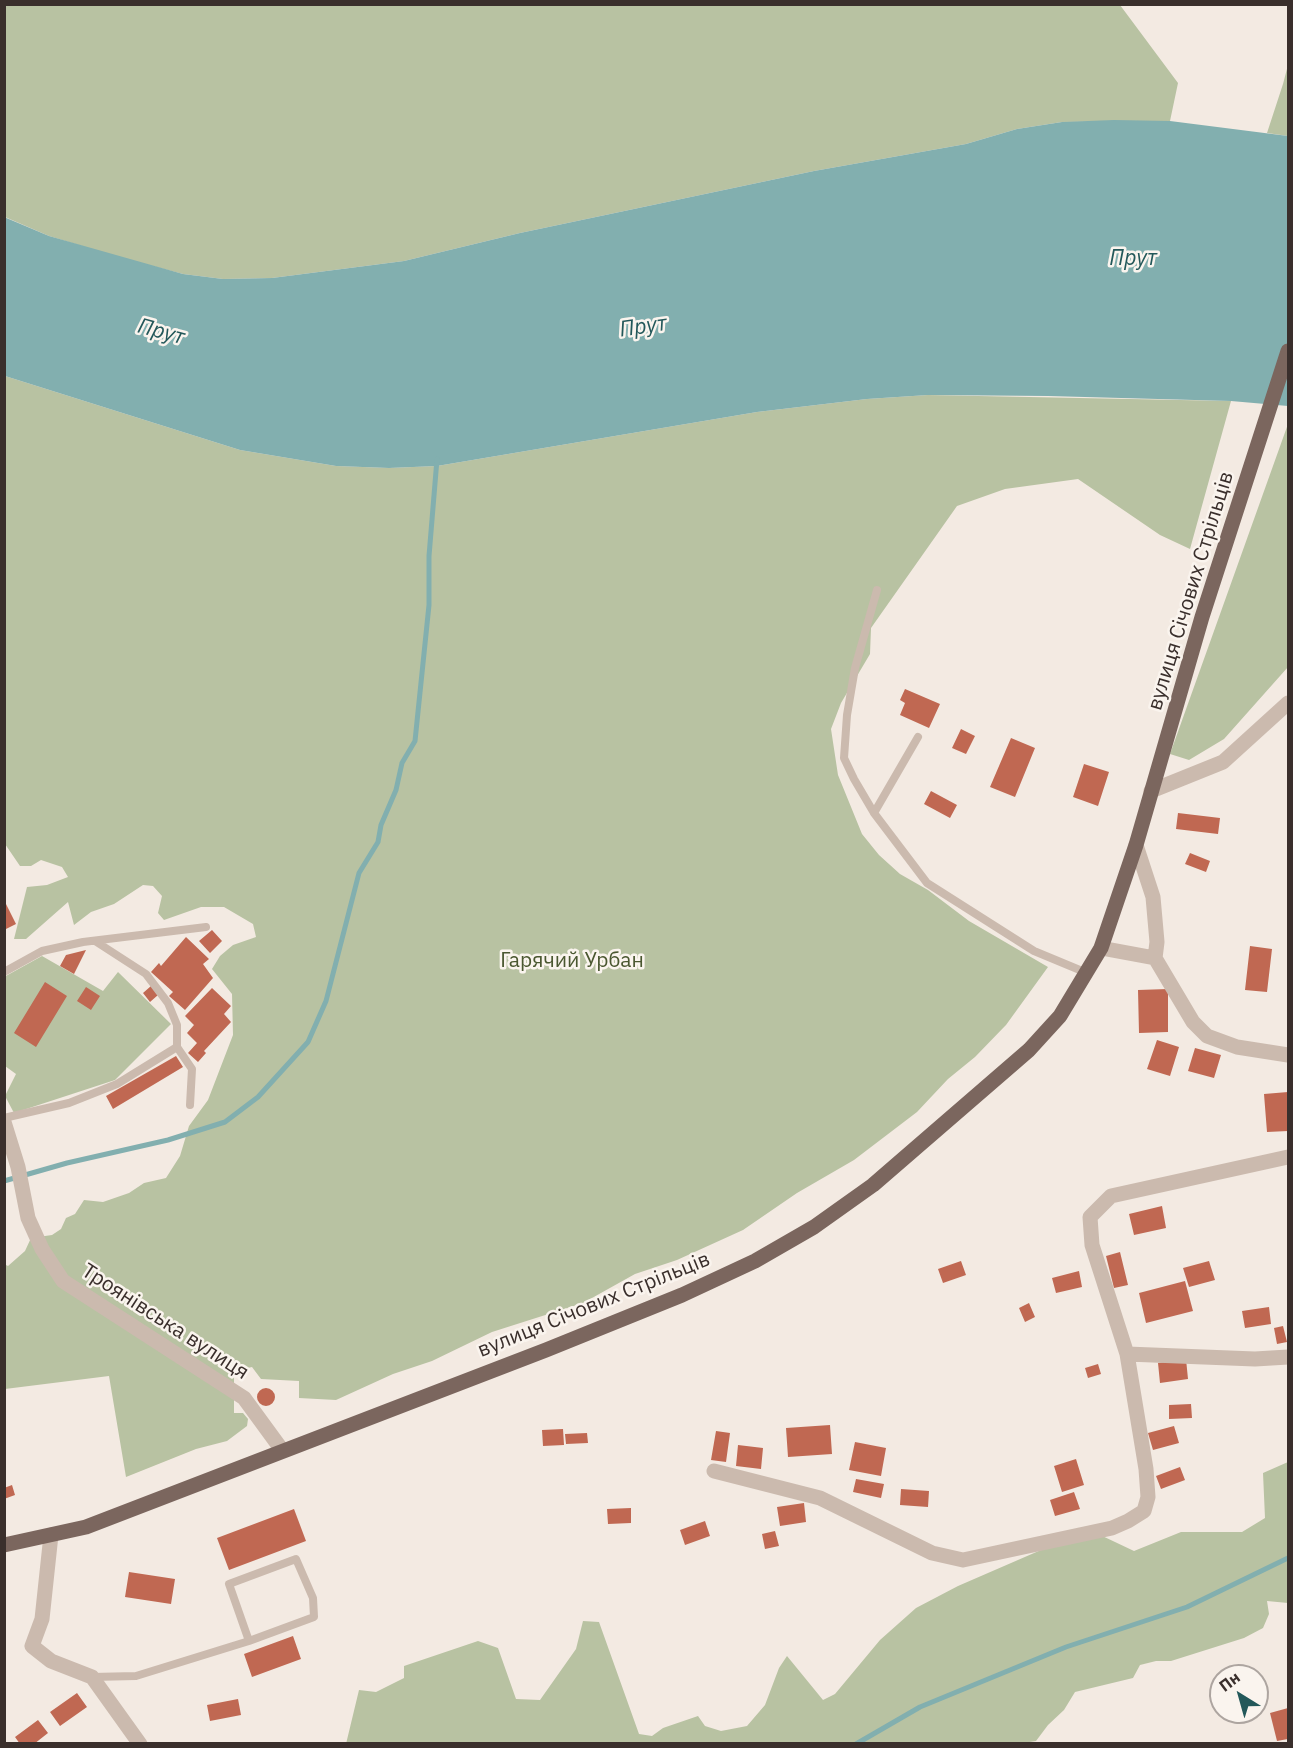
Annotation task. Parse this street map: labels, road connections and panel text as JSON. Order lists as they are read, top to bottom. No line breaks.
{"streets":{"main road":["вулиця Січових Стрільців"],"street":["Троянівська вулиця"]},"crossings":[["вулиця Січових Стрільців","Троянівська вулиця"]],"water":["Прут"],"parks":["Гарячий Урбан"],"north":"top left"}
